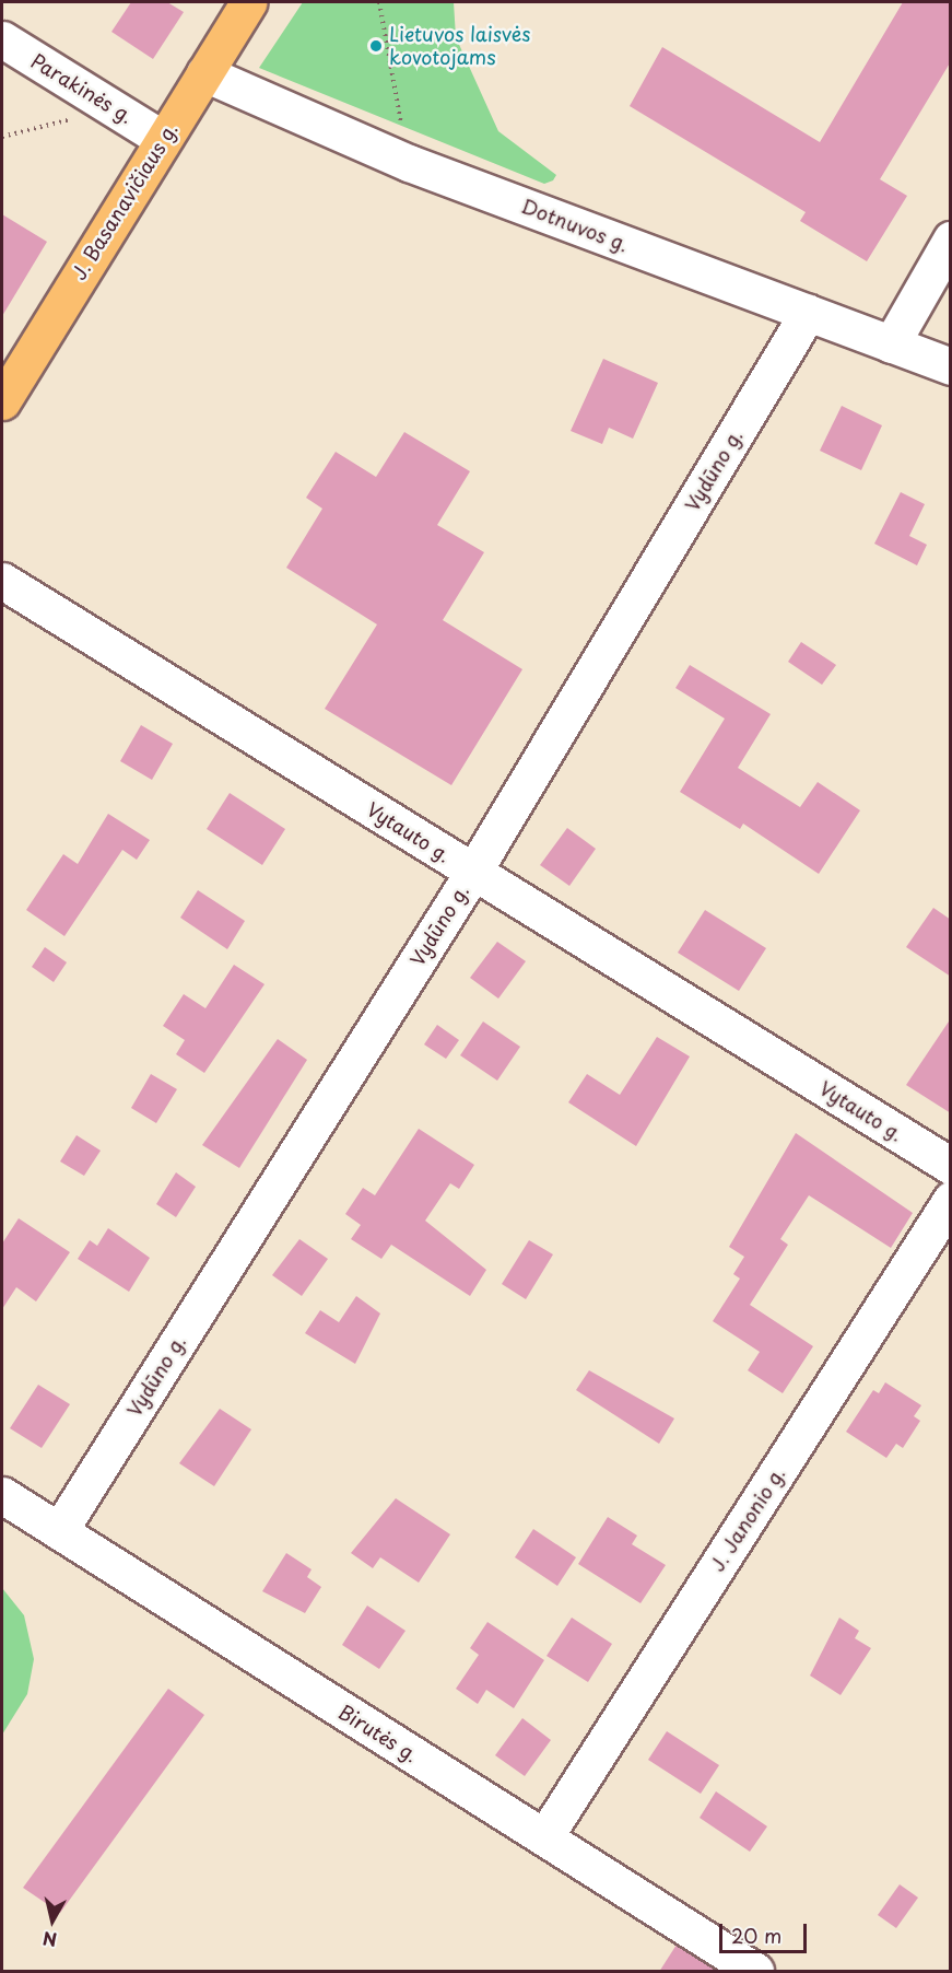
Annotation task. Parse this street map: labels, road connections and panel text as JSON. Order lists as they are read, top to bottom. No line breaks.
{"streets":{"main road":["J. Basanavičiaus g."],"street":["Parakinės g.","Dotnuvos g.","Vydūno g.","Vytauto g.","J. Janonio g.","Birutės g."]},"crossings":[["Parakinės g.","J. Basanavičiaus g."],["J. Basanavičiaus g.","Dotnuvos g."],["Dotnuvos g.","Vydūno g."],["Vydūno g.","Vytauto g."],["Vydūno g.","Birutės g."],["J. Janonio g.","Birutės g."]],"places":["Lietuvos laisvės kovotojams"],"scale_bar":"20 m","north":"bottom"}
